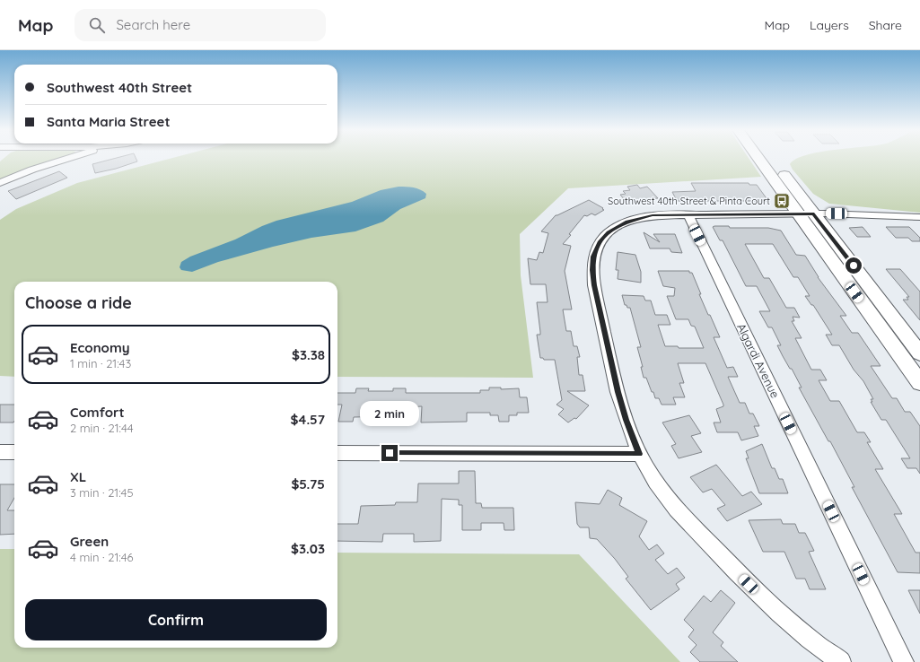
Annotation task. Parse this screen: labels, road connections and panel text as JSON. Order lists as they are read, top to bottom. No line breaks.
{"streets":{"street":["Algardi Avenue"]},"places":{"bus stop":["Southwest 40th Street & Pinta Court"]},"page":{"header":"Map","search":"Search here","nav":["Map","Layers","Share"],"banner":["Southwest 40th Street","Santa Maria Street"],"heading":"Choose a ride","list":[{"name":"Economy","note":"1 min · 21:43","value":"$3.38"},{"name":"Comfort","note":"2 min · 21:44","value":"$4.57"},{"name":"XL","note":"3 min · 21:45","value":"$5.75"},{"name":"Green","note":"4 min · 21:46","value":"$3.03"}],"bubble":"2 min","buttons":"Confirm"}}
